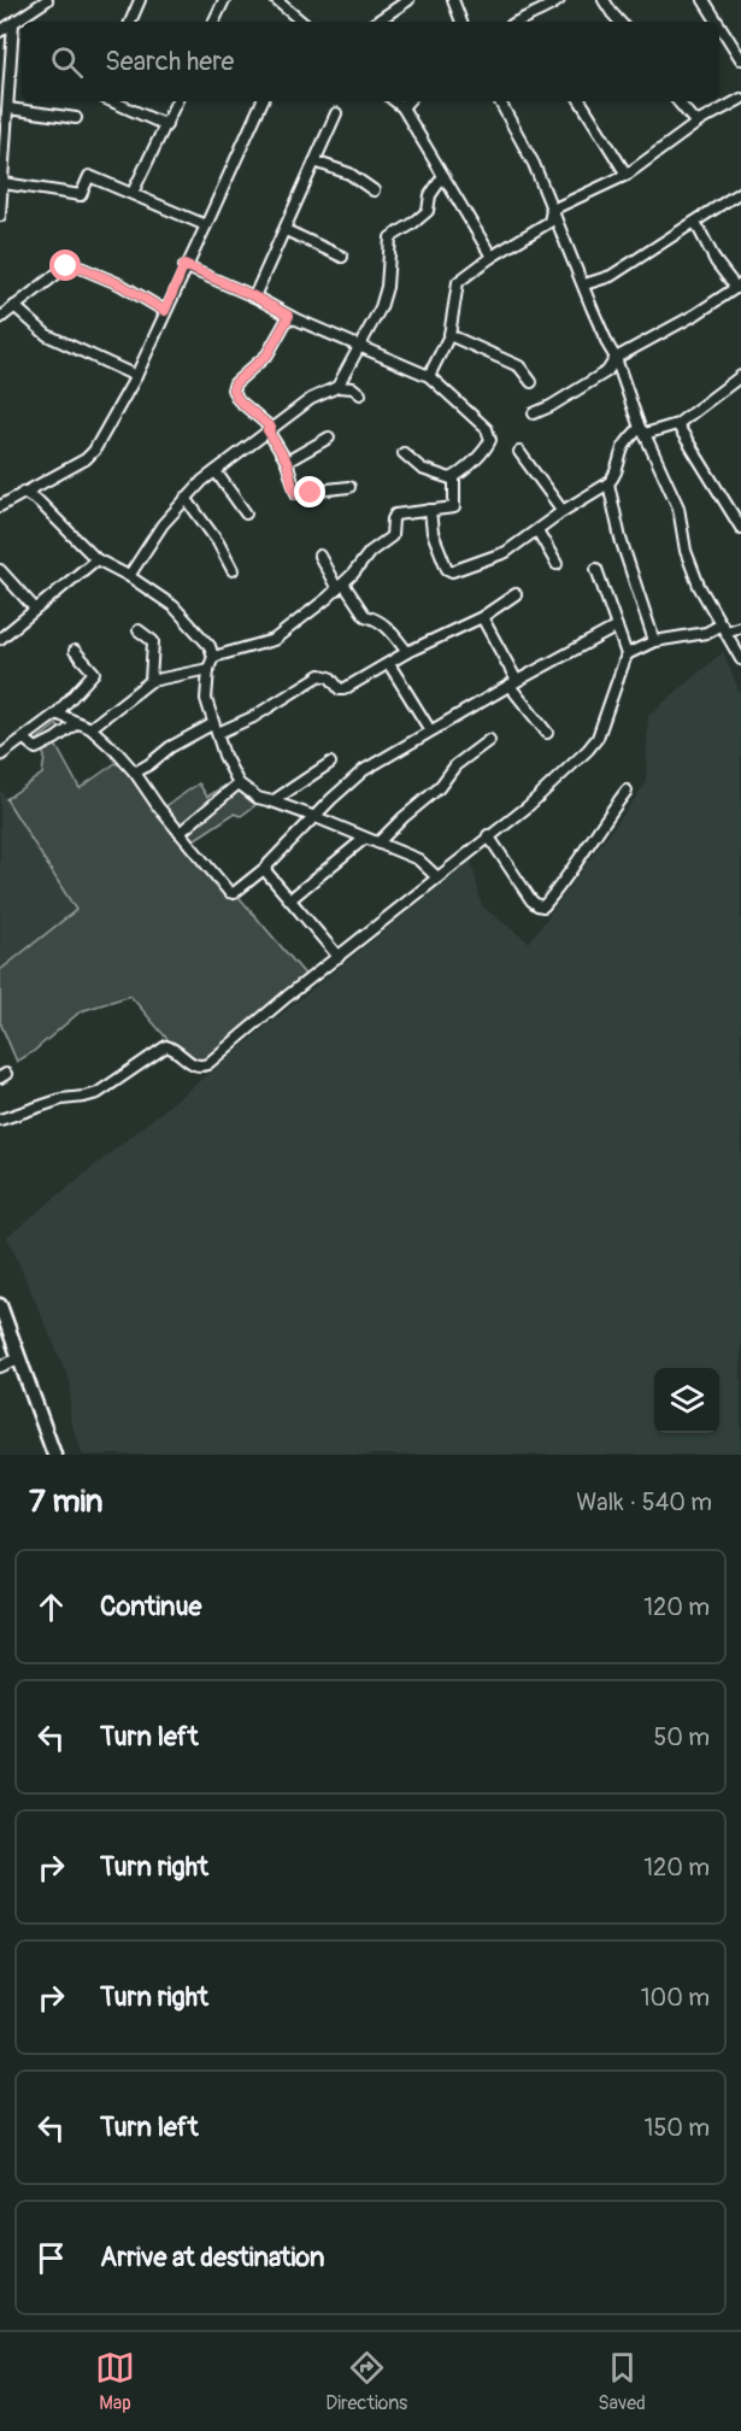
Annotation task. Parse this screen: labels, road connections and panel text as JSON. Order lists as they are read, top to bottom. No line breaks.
{"page":{"search":"Search here","heading":["7 min","Walk · 540 m"],"list":[["Continue","120 m"],["Turn left","50 m"],["Turn right","120 m"],["Turn right","100 m"],["Turn left","150 m"],"Arrive at destination"],"nav":["Map","Directions","Saved"]}}
